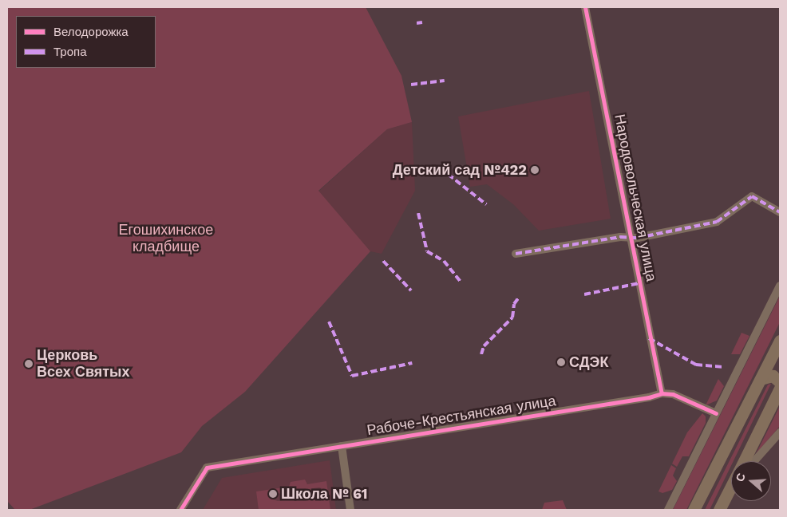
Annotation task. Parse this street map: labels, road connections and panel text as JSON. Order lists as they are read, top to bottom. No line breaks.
{"streets":{"street":["Народовольческая улица","Рабоче-Крестьянская улица"]},"crossings":[["Народовольческая улица","Рабоче-Крестьянская улица"]],"parks":["Егошихинское кладбище"],"places":["Детский сад №422","СДЭК","Церковь Всех Святых","Школа № 61"],"legend":["Велодорожка","Тропа"],"north":"left"}
